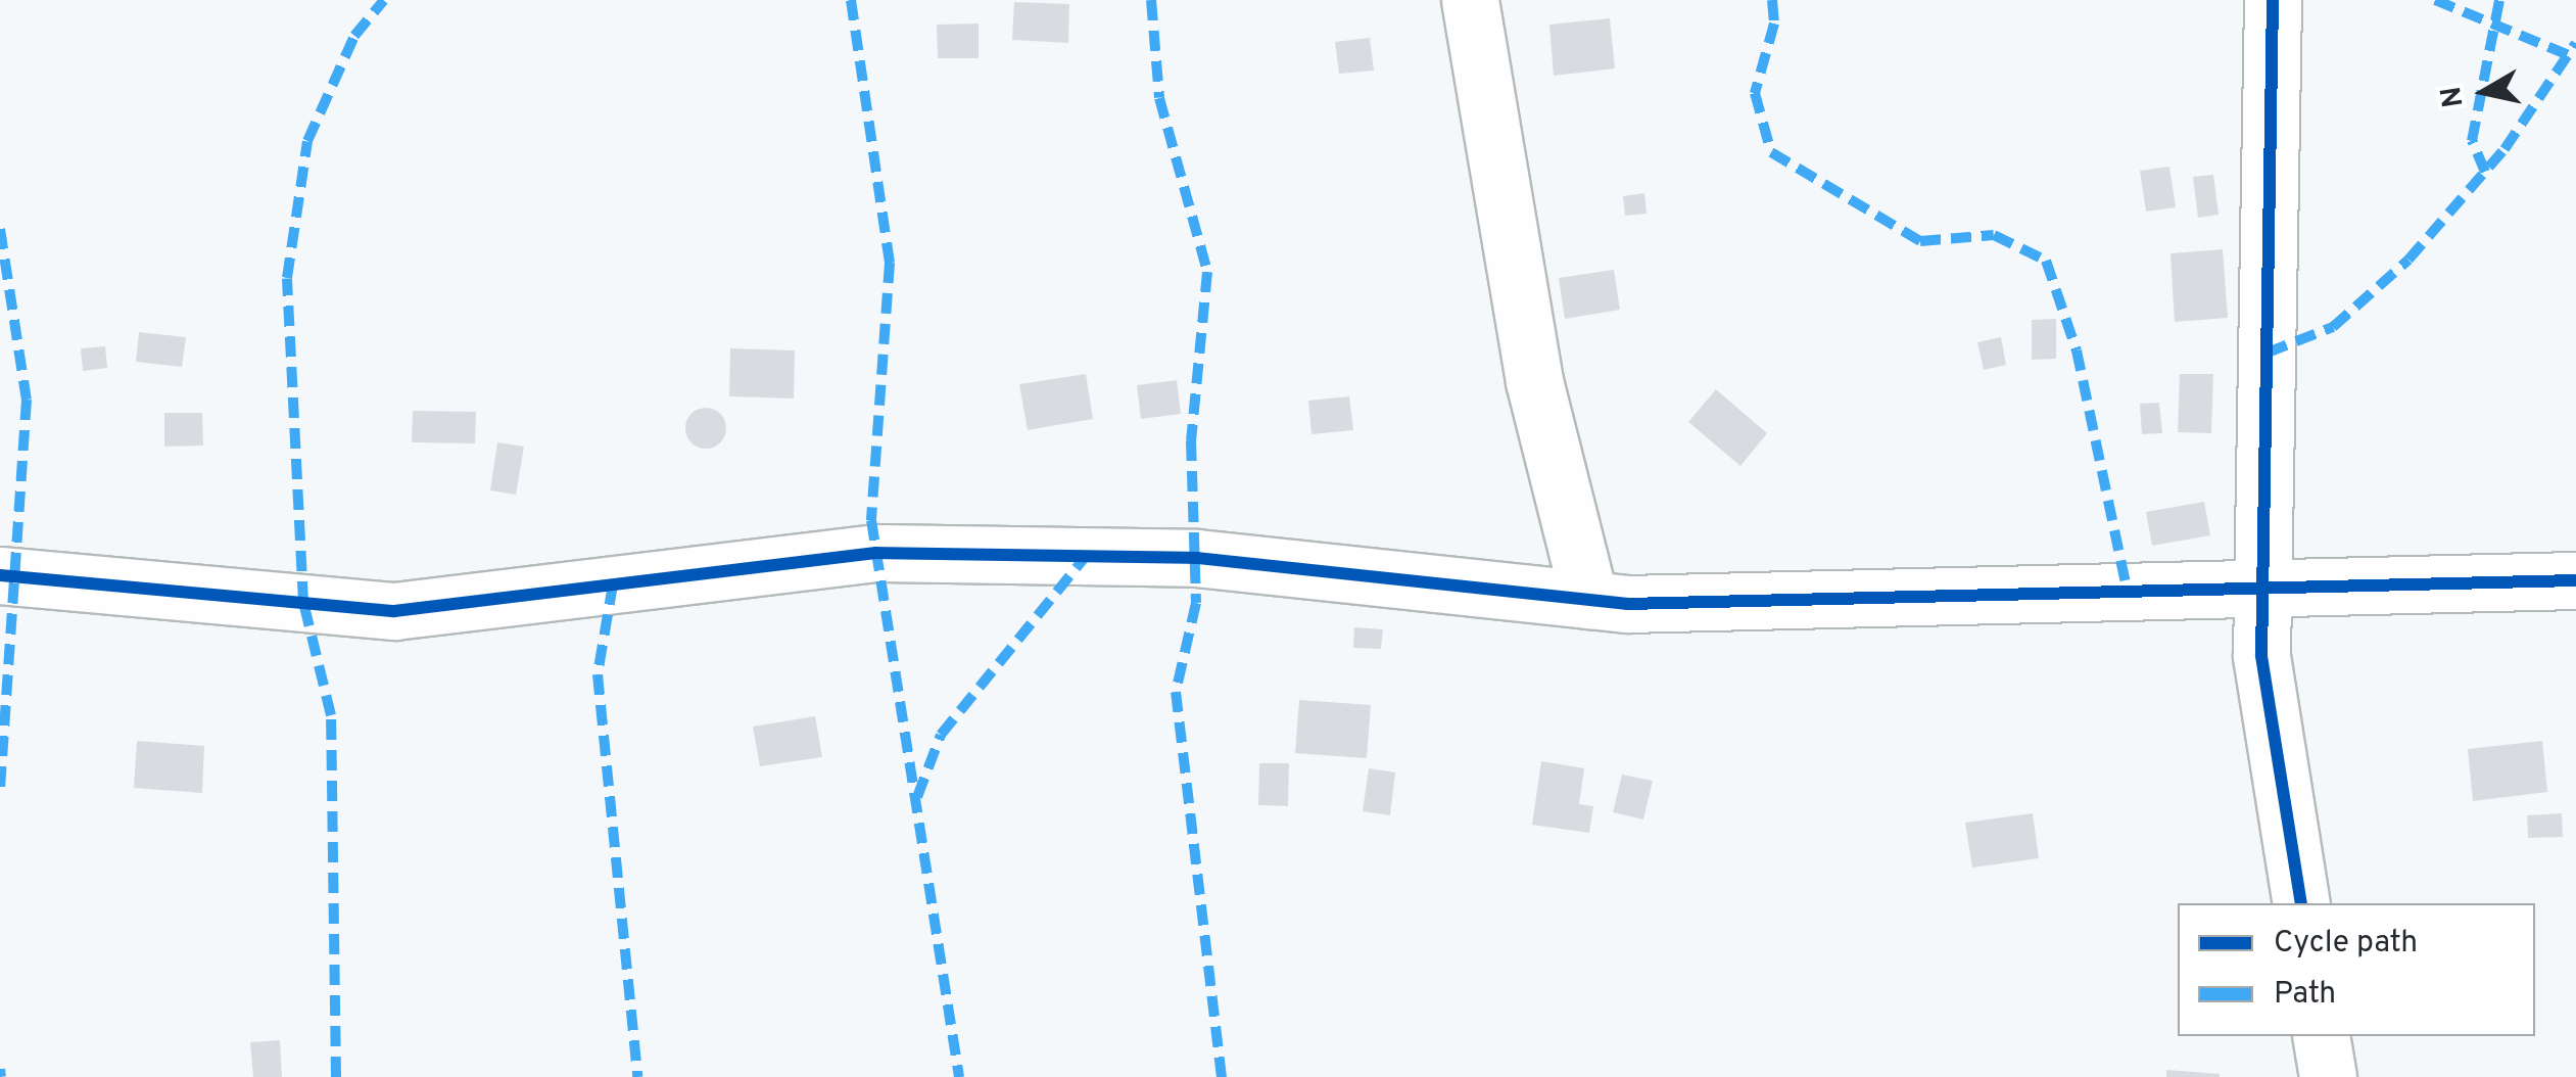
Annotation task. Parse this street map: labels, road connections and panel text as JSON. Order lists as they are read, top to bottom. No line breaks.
{"legend":["Cycle path","Path"],"north":"left"}
